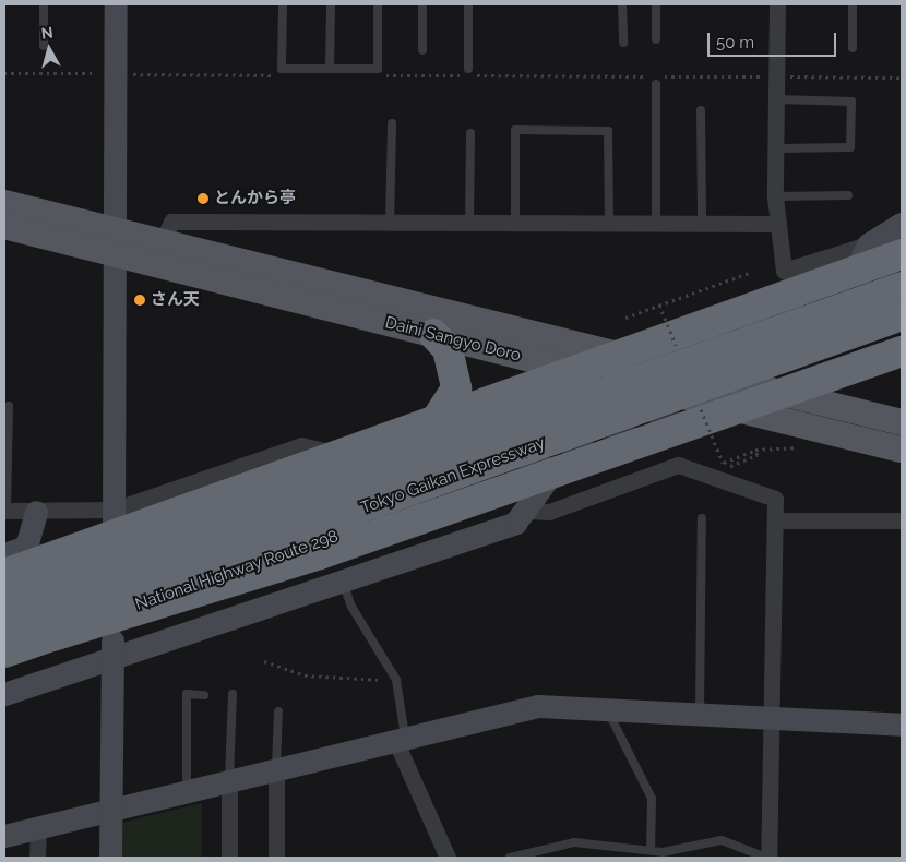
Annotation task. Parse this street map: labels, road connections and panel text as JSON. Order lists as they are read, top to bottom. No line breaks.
{"streets":{"highway":["Tokyo Gaikan Expressway","National Highway Route 298"],"main road":["Daini Sangyo Doro"]},"places":["とんから亭","さん天"],"scale_bar":"50 m","north":"top"}
